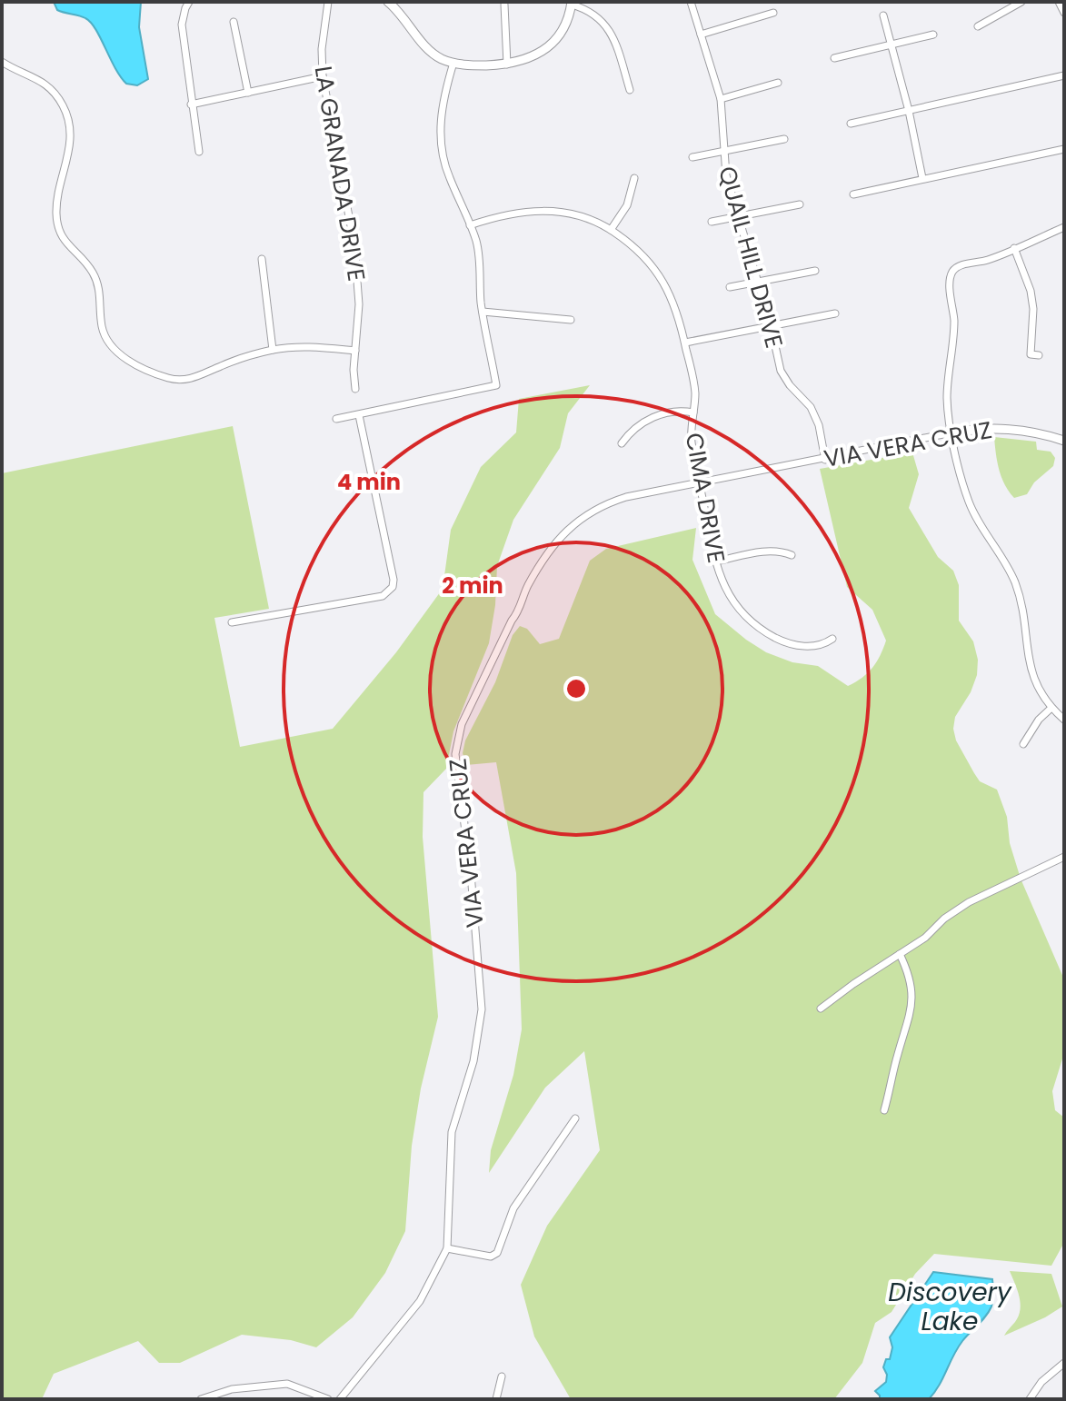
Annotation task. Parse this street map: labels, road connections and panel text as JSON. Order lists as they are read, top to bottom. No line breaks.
{"streets":{"street":["LA GRANADA DRIVE","QUAIL HILL DRIVE","VIA VERA CRUZ","CIMA DRIVE"]},"crossings":[["QUAIL HILL DRIVE","VIA VERA CRUZ"],["VIA VERA CRUZ","CIMA DRIVE"]],"water":["Discovery Lake"],"rings":["4 min","2 min"]}
